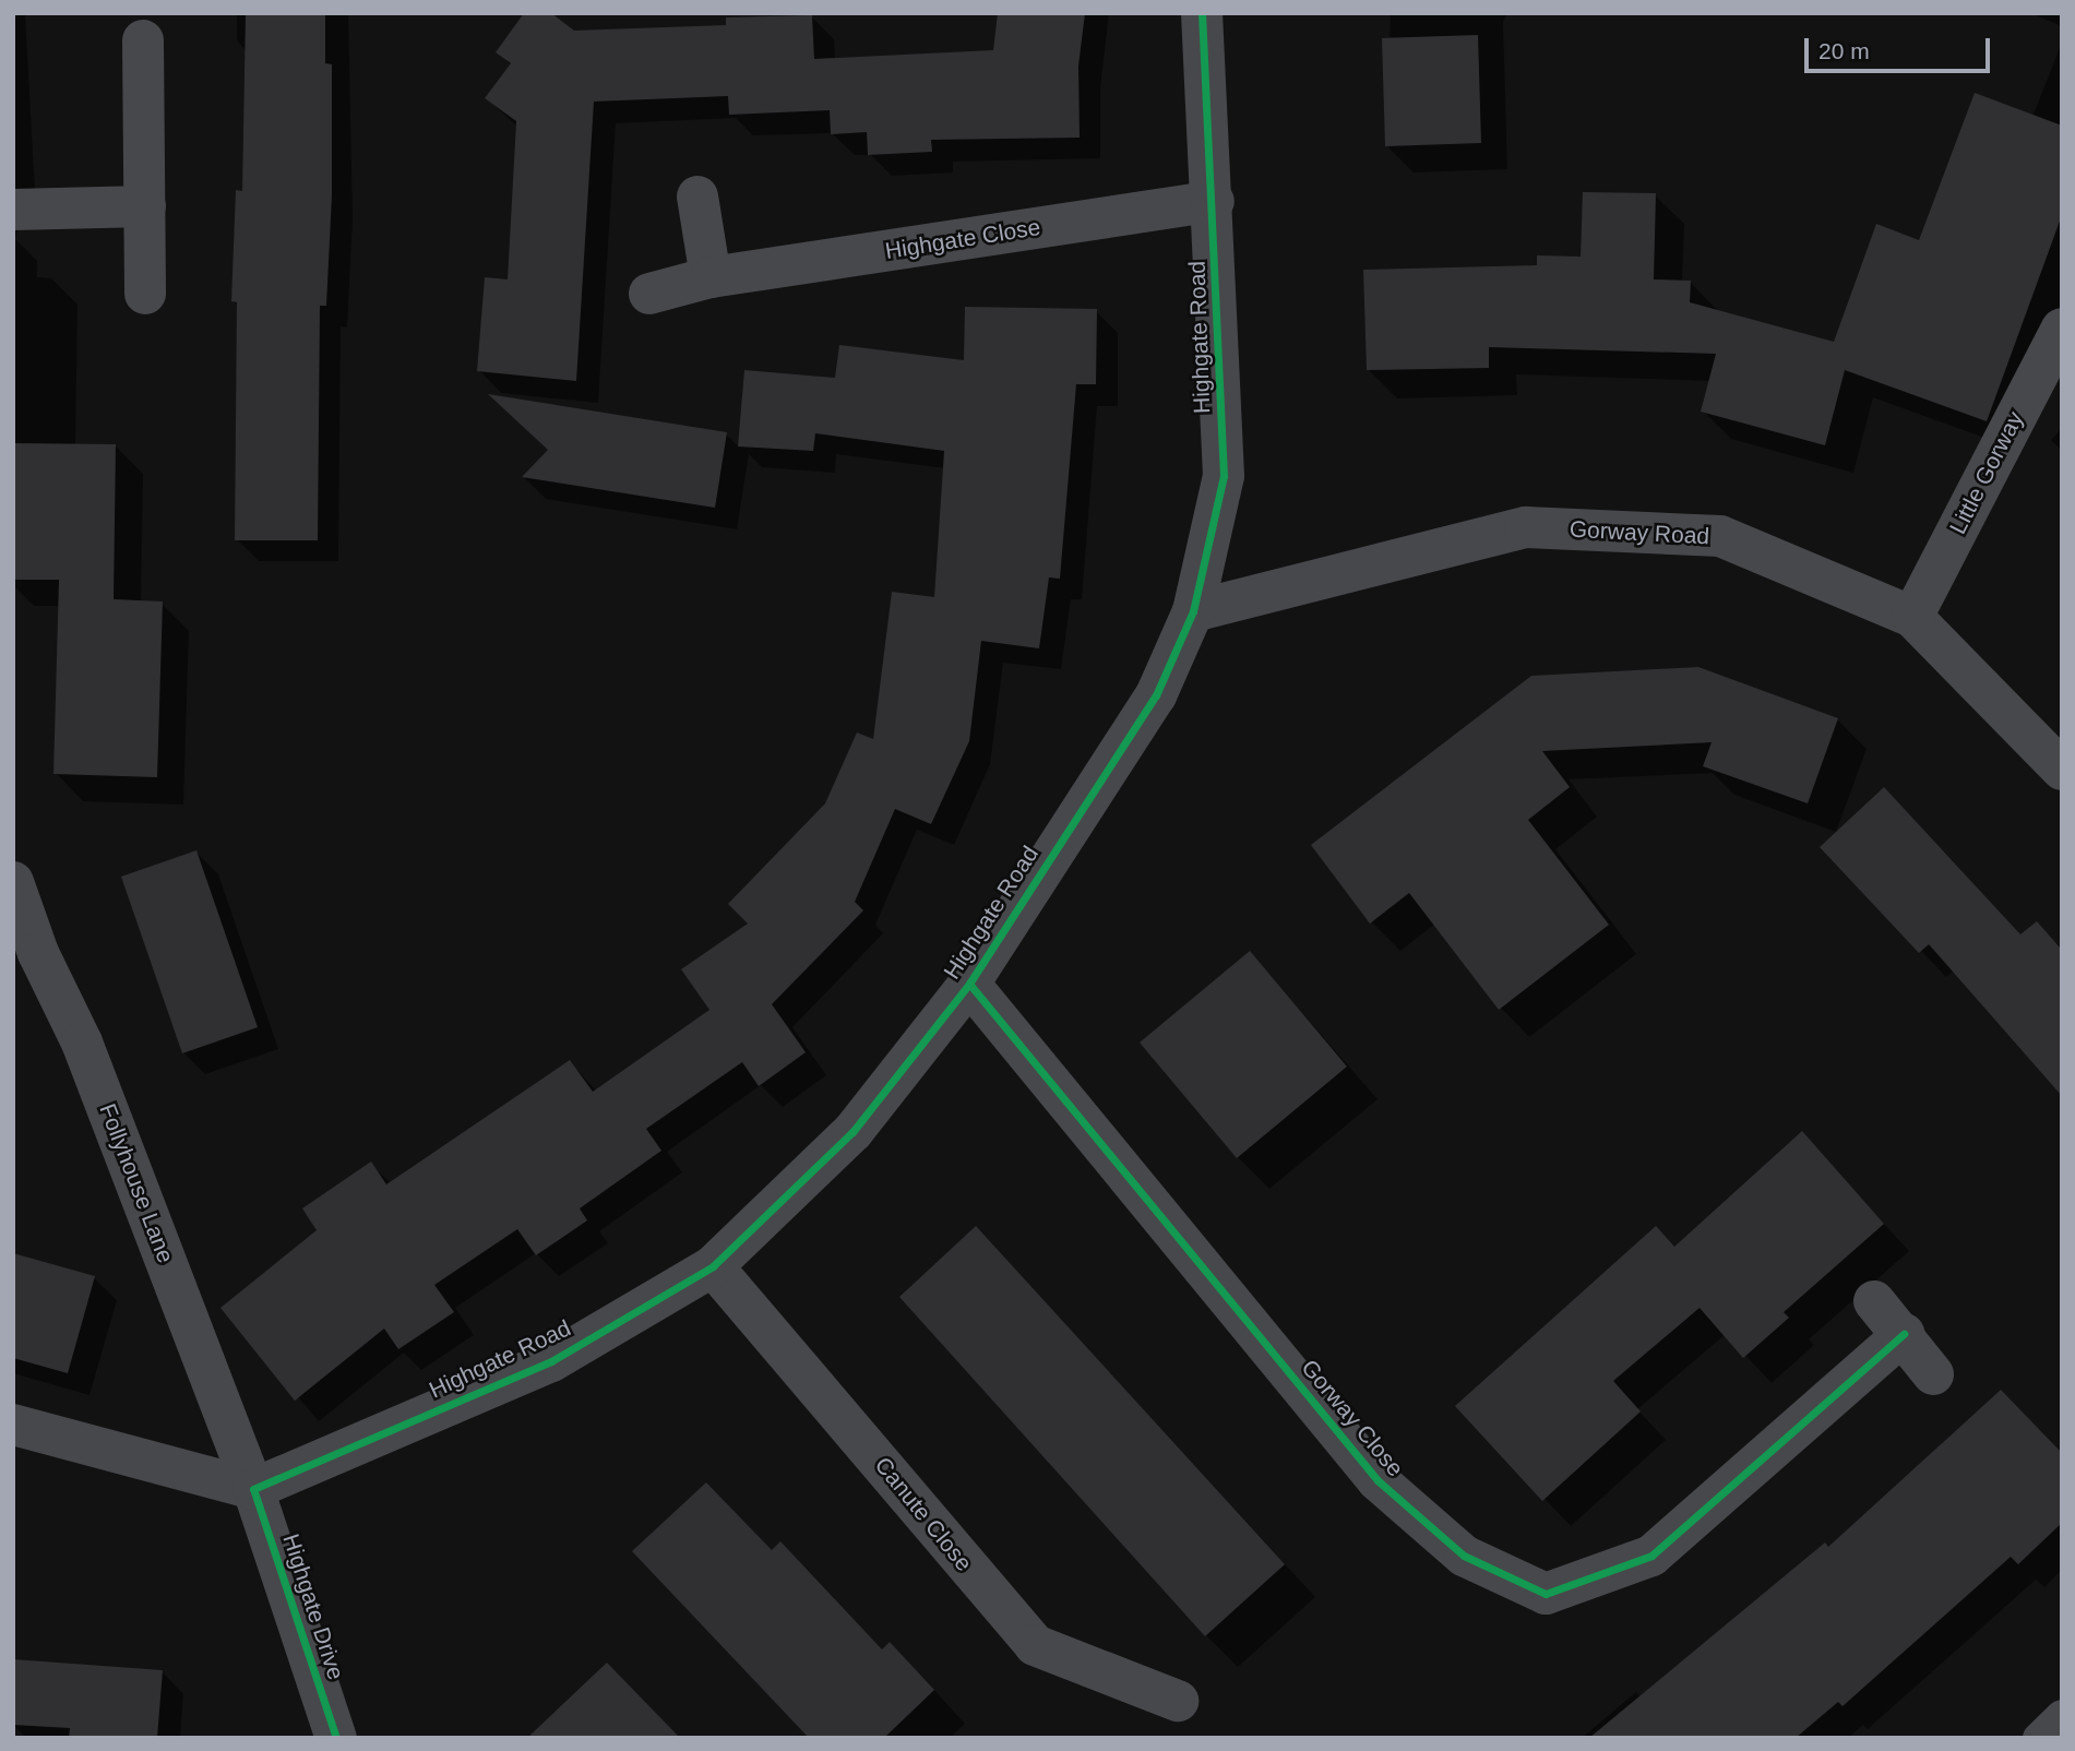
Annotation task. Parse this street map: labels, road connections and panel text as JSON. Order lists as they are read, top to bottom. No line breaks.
{"streets":{"street":["Highgate Close","Highgate Road","Little Gorway","Gorway Road","Follyhouse Lane","Gorway Close","Canute Close","Highgate Drive"]},"crossings":[["Highgate Close","Highgate Road"],["Highgate Road","Gorway Road"],["Highgate Road","Follyhouse Lane"],["Highgate Road","Gorway Close"],["Highgate Road","Canute Close"],["Highgate Road","Highgate Drive"],["Little Gorway","Gorway Road"],["Follyhouse Lane","Highgate Drive"]],"scale_bar":"20 m"}
